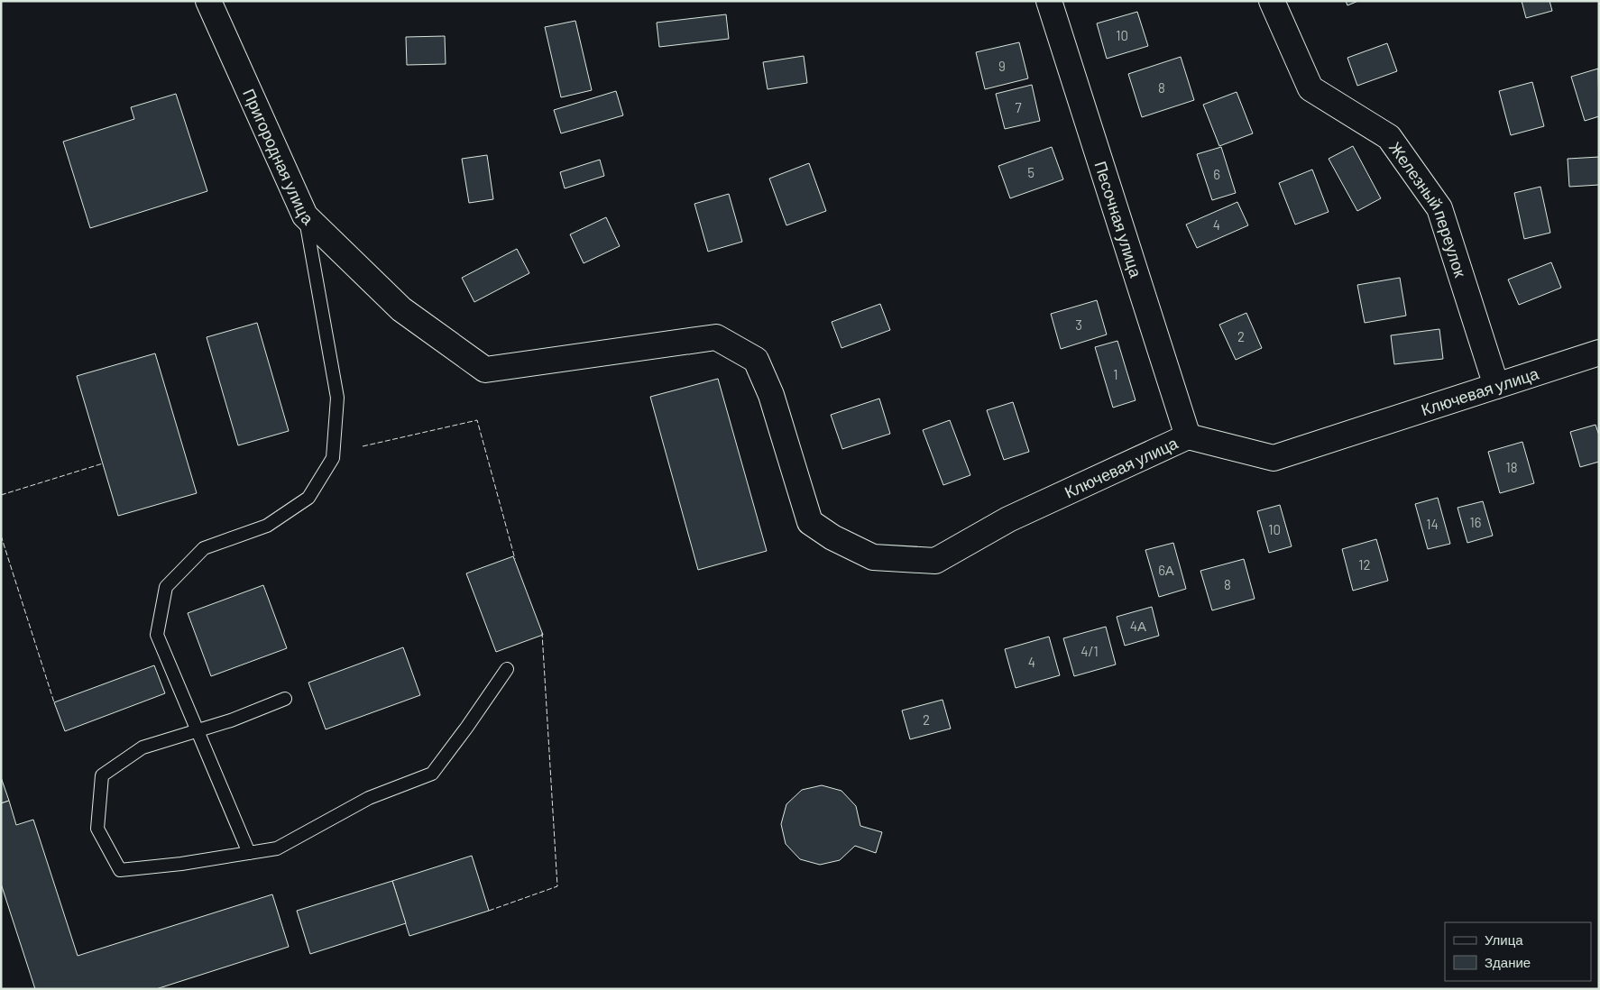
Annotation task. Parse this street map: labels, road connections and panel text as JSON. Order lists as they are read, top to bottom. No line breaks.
{"streets":{"street":["Пригородная улица","Железный переулок","Песочная улица","Ключевая улица"]},"crossings":[["Пригородная улица","Ключевая улица"],["Железный переулок","Ключевая улица"],["Песочная улица","Ключевая улица"]],"house_numbers":["10","9","8","7","5","6","4","3","2","1","18","16","14","10","12","6А","8","4А","4/1","4","2"],"legend":["Улица","Здание"]}
